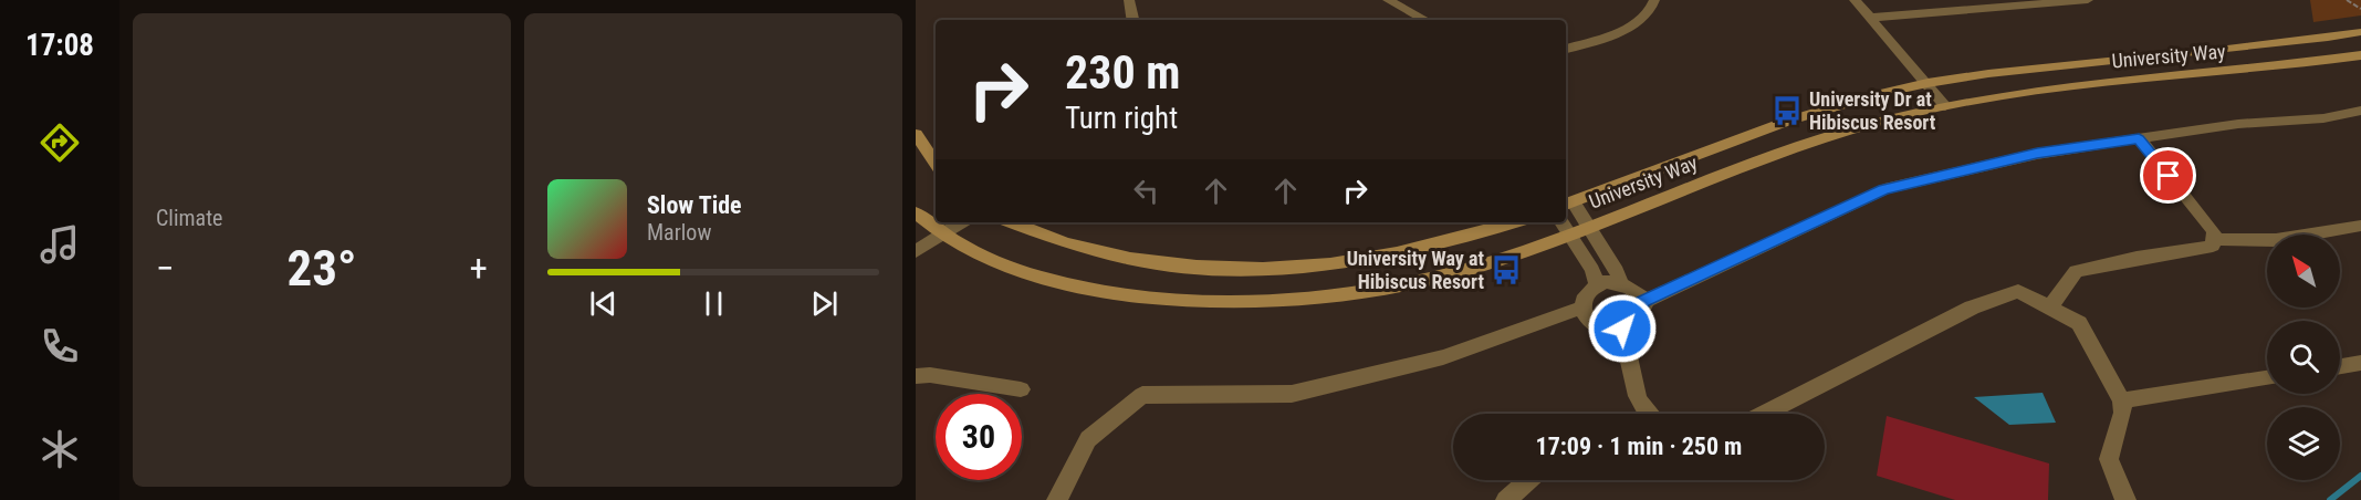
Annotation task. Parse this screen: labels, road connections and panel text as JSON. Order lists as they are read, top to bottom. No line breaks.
{"streets":{"main road":["University Way"]},"places":{"bus stop":["University Dr at Hibiscus Resort","University Way at Hibiscus Resort"]},"north":"top left","page":{"tabs":"17:08","tile":"Climate","turn":["230 m","Turn right"],"song":["Slow Tide","Marlow"],"heat":["−","23°","+"],"limit":"30","trip":"17:09 · 1 min · 250 m"}}
